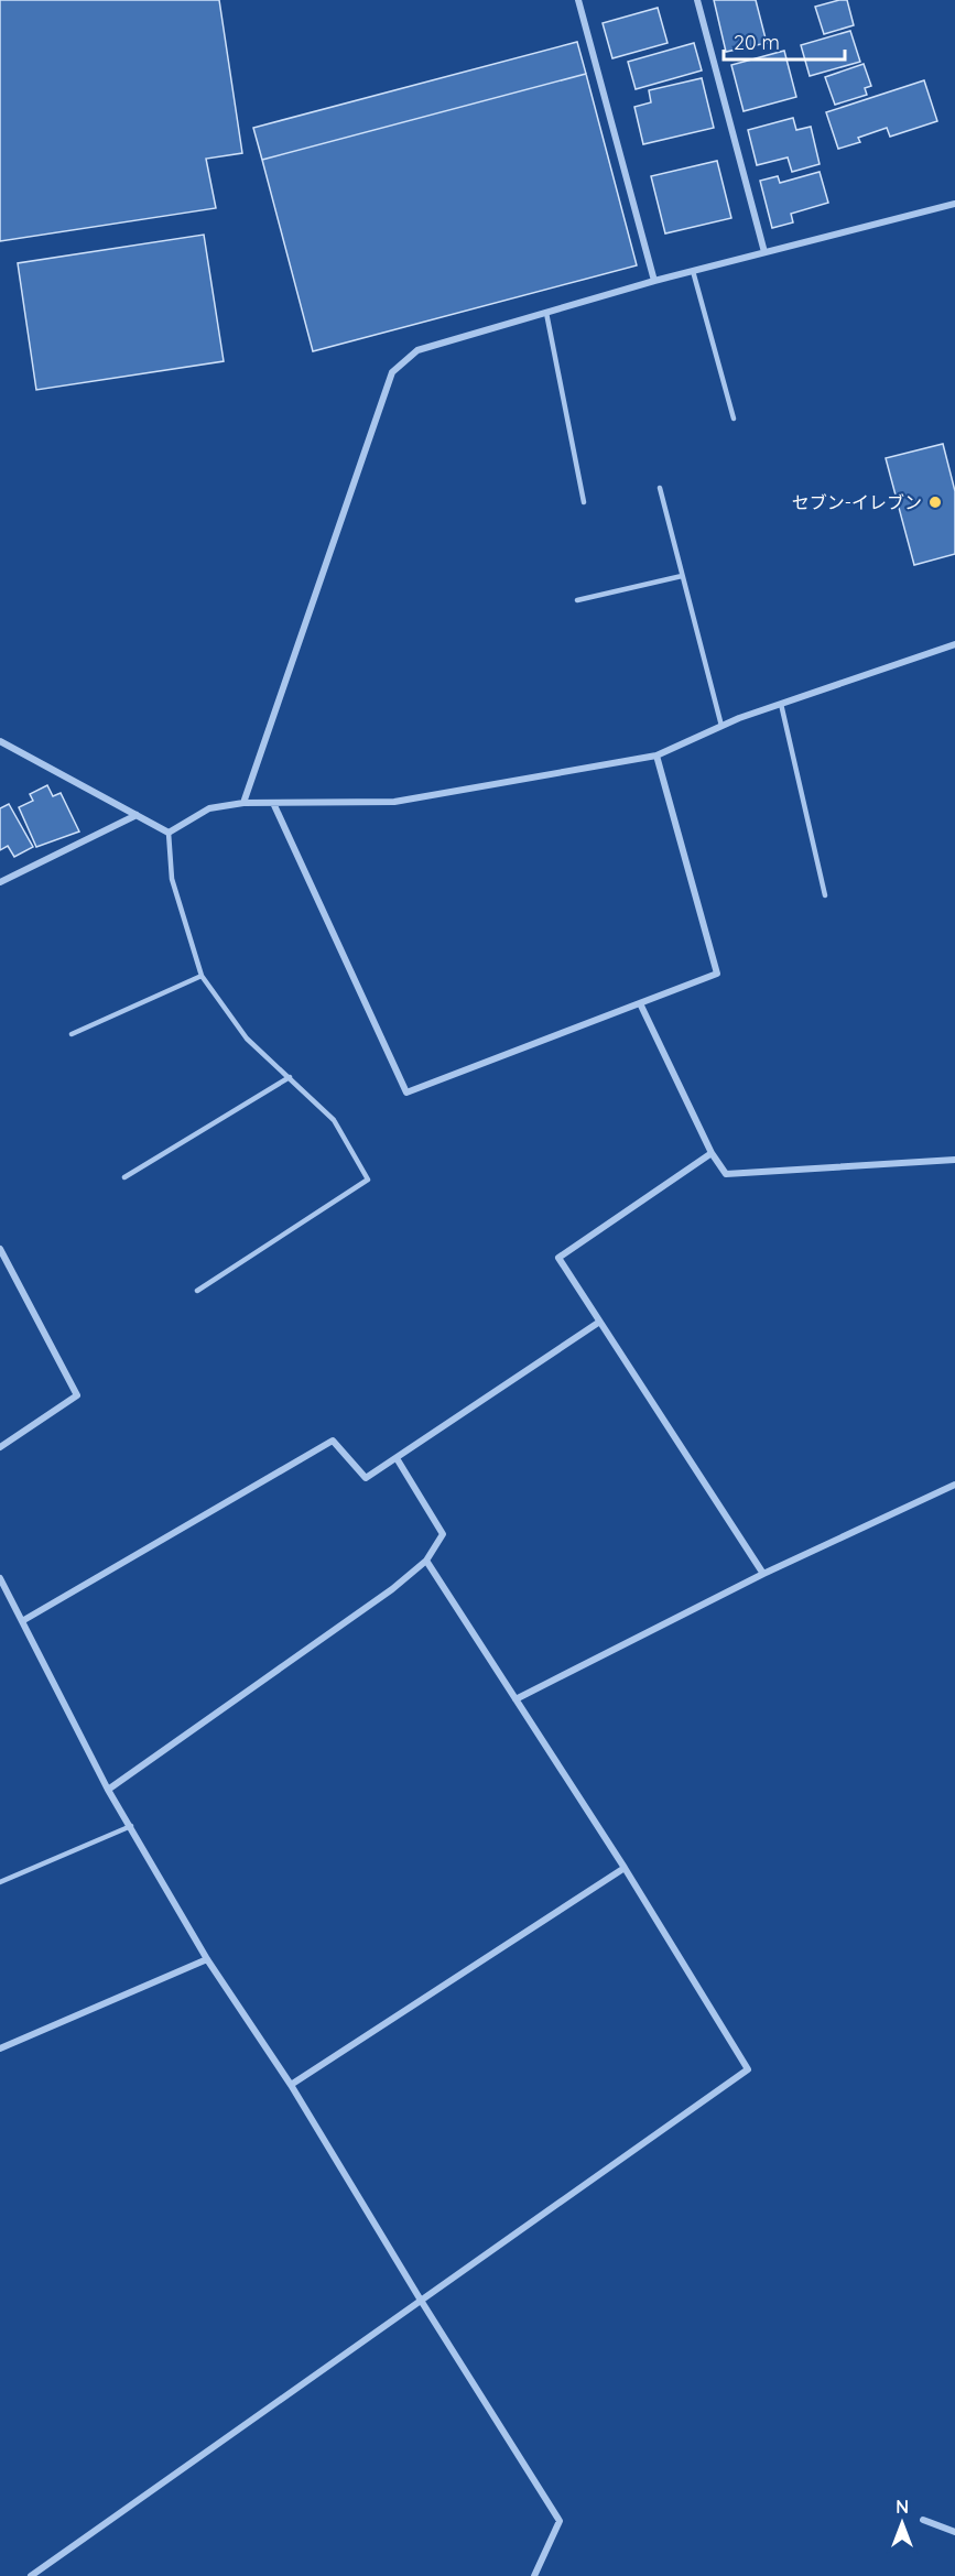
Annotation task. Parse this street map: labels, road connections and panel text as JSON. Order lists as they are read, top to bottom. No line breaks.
{"places":["セブン-イレブン"],"scale_bar":"20 m","north":"top"}
